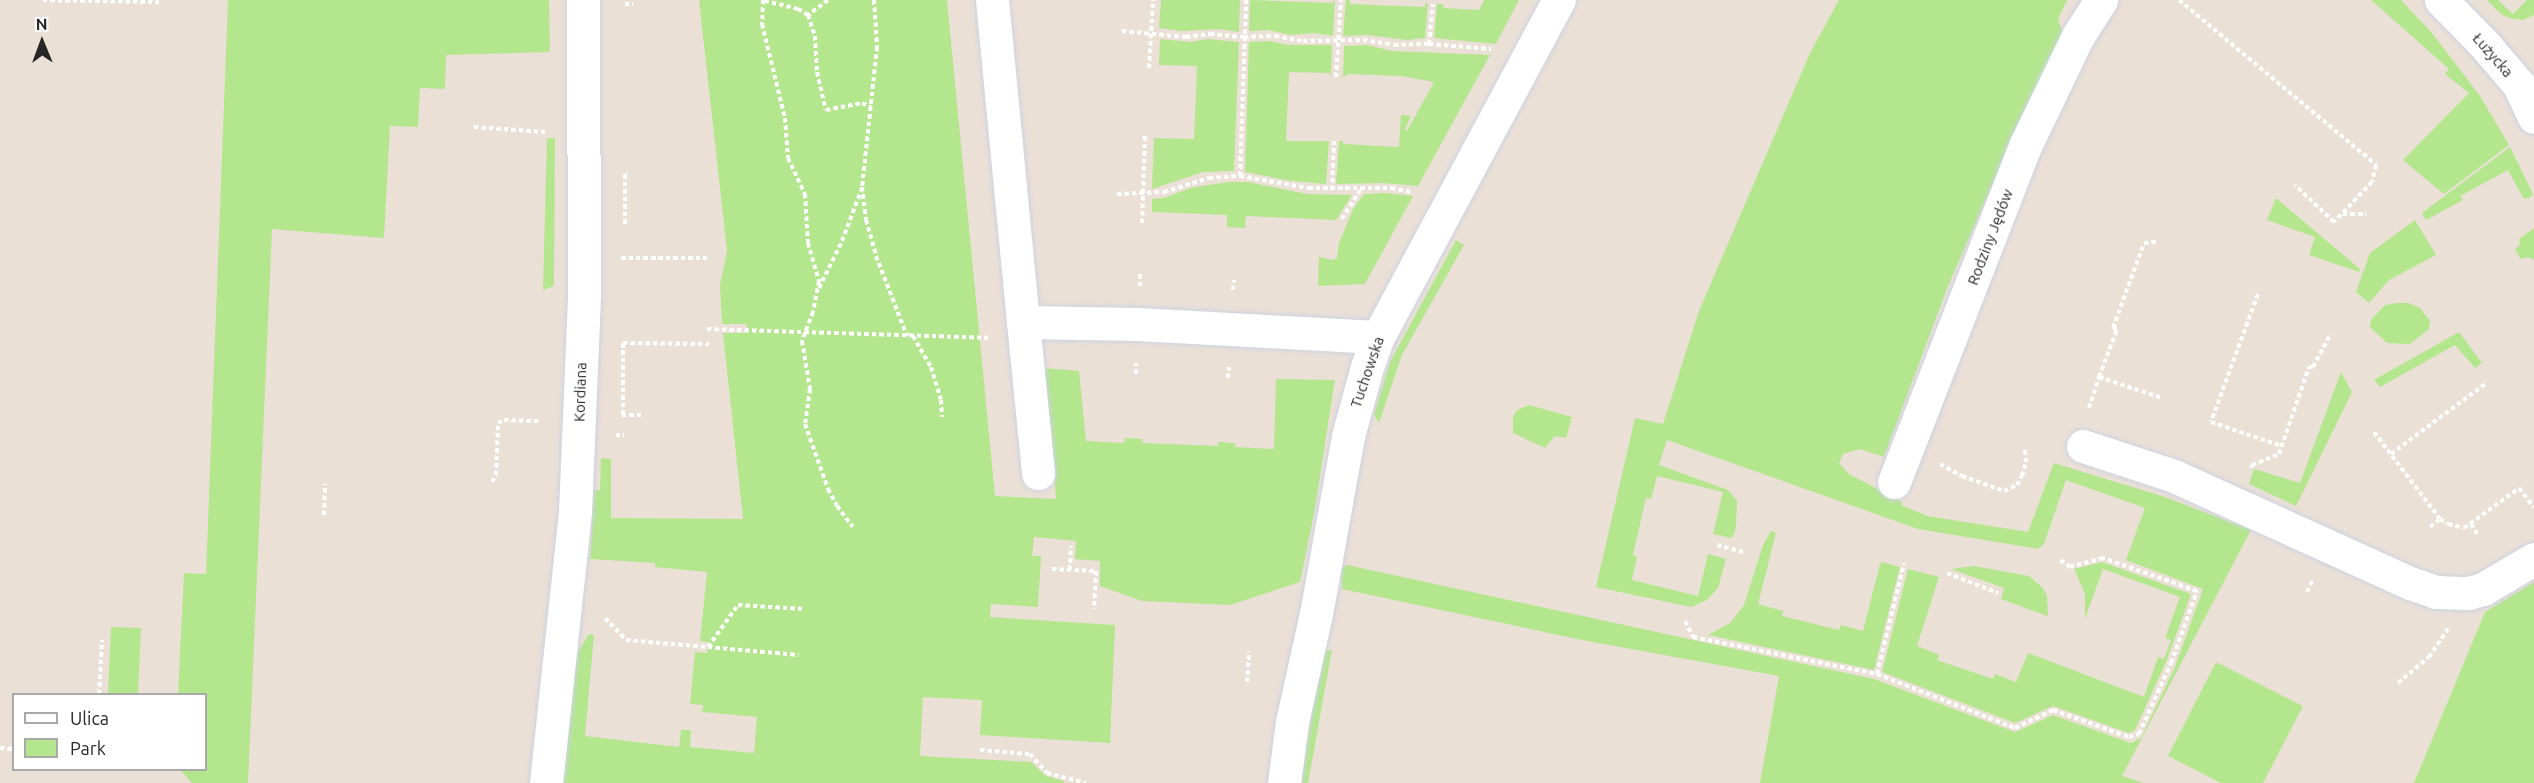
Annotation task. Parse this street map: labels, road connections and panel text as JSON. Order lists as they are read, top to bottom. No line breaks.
{"streets":{"street":["Łużycka","Rodziny Jędów","Tuchowska","Kordiana"]},"legend":["Ulica","Park"],"north":"top"}
